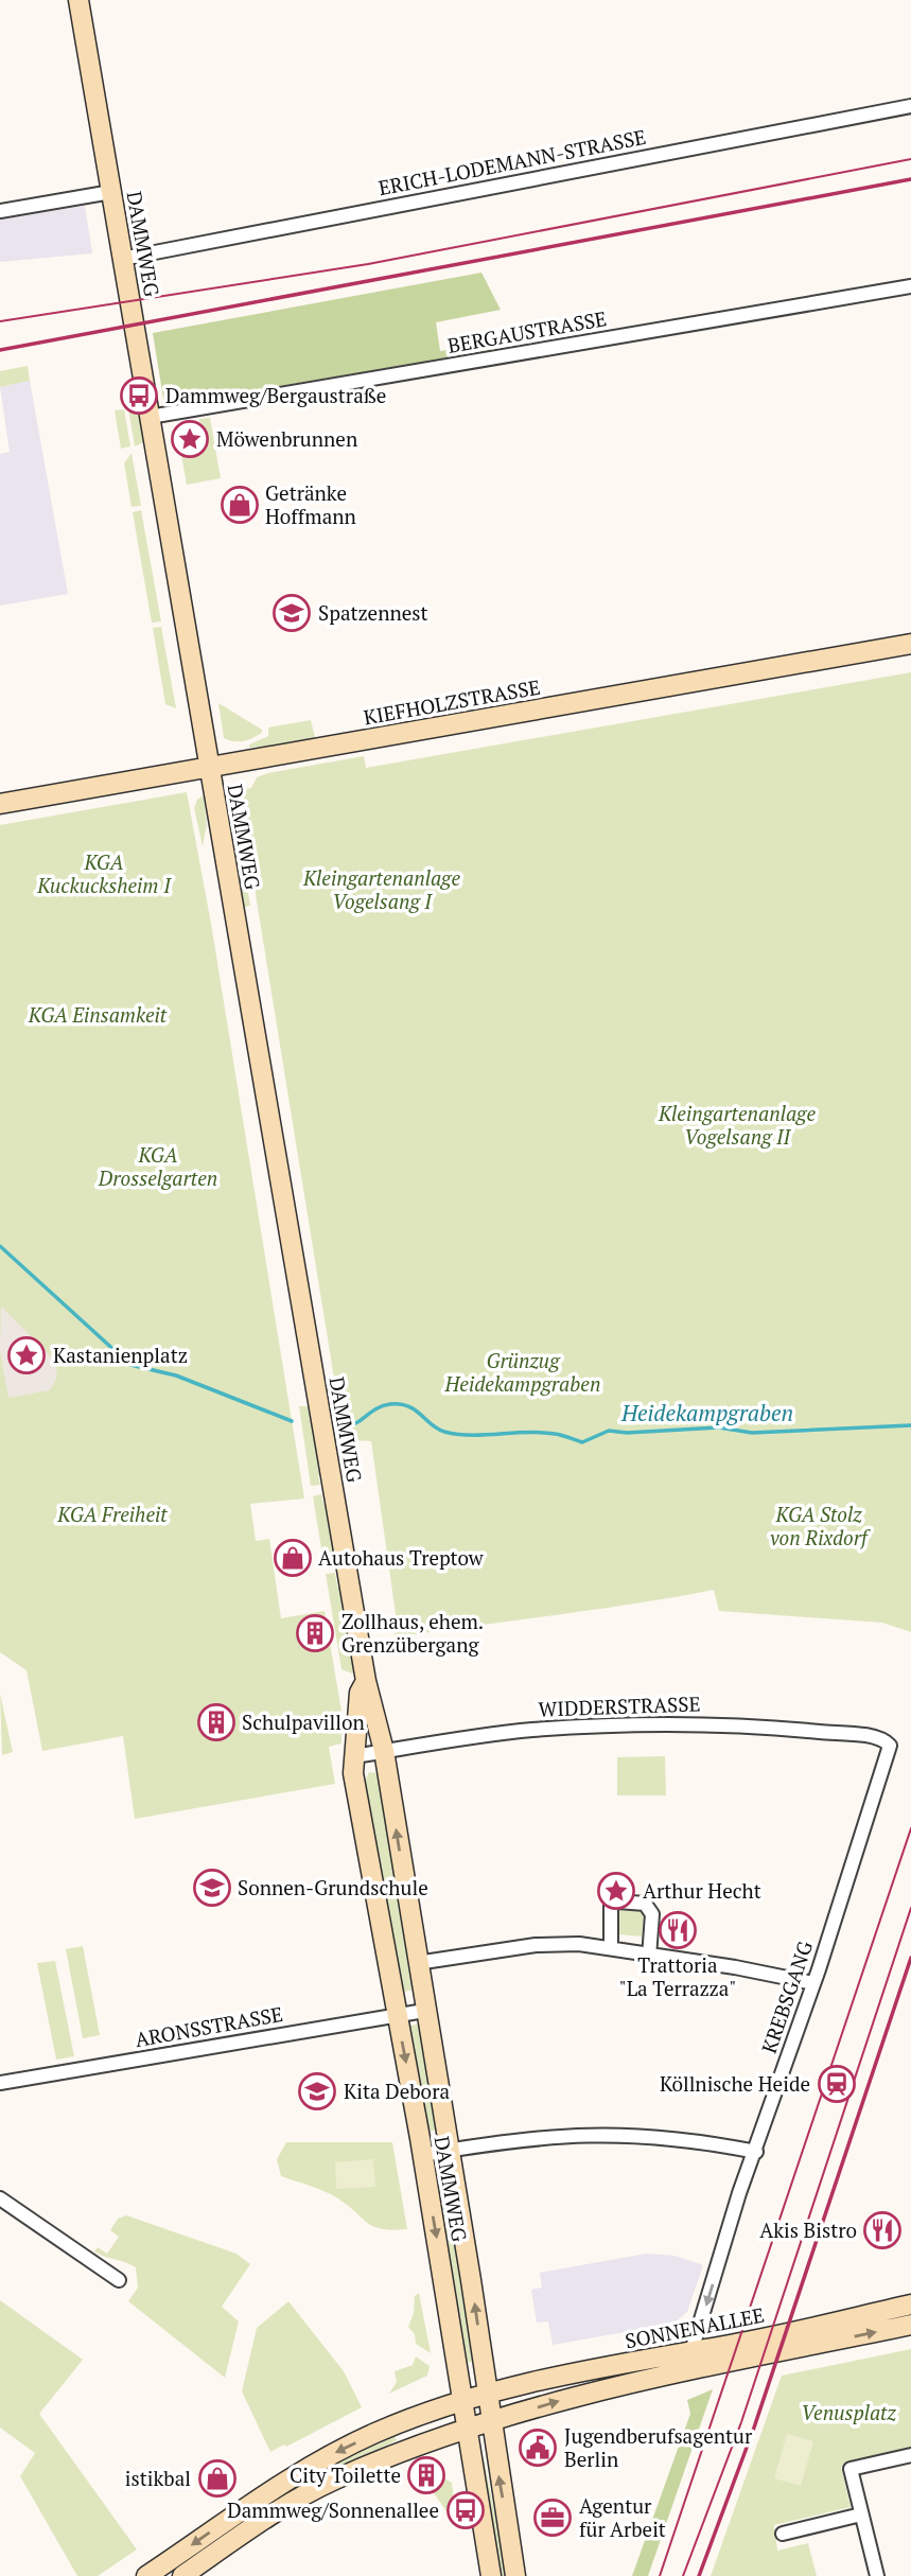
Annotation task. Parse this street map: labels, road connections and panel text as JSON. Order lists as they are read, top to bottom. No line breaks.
{"streets":{"street":["ERICH-LODEMANN-STRASSE","DAMMWEG","BERGAUSTRASSE","KIEFHOLZSTRASSE","WIDDERSTRASSE","KREBSGANG","ARONSSTRASSE","SONNENALLEE"]},"crossings":[["ERICH-LODEMANN-STRASSE","DAMMWEG"],["DAMMWEG","BERGAUSTRASSE"],["DAMMWEG","KIEFHOLZSTRASSE"],["DAMMWEG","WIDDERSTRASSE"],["DAMMWEG","ARONSSTRASSE"],["DAMMWEG","SONNENALLEE"],["WIDDERSTRASSE","KREBSGANG"],["KREBSGANG","SONNENALLEE"]],"water":["Heidekampgraben"],"parks":["KGA Kuckucksheim I","Kleingartenanlage Vogelsang I","KGA Einsamkeit","Kleingartenanlage Vogelsang II","KGA Drosselgarten","Grünzug Heidekampgraben","KGA Freiheit","KGA Stolz von Rixdorf","Venusplatz"],"places":{"bus stop":["Dammweg/Bergaustraße","Dammweg/Sonnenallee"],"place":["Möwenbrunnen","Kastanienplatz","Arthur Hecht"],"shop":["Getränke Hoffmann","Autohaus Treptow","istikbal"],"school or university":["Spatzennest","Sonnen-Grundschule","Kita Debora"],"building":["Zollhaus, ehem. Grenzübergang","Schulpavillon","City Toilette"],"restaurant":["Trattoria \"La Terrazza\"","Akis Bistro"],"station":["Köllnische Heide"],"public building":["Jugendberufsagentur Berlin"],"office":["Agentur für Arbeit"]}}
